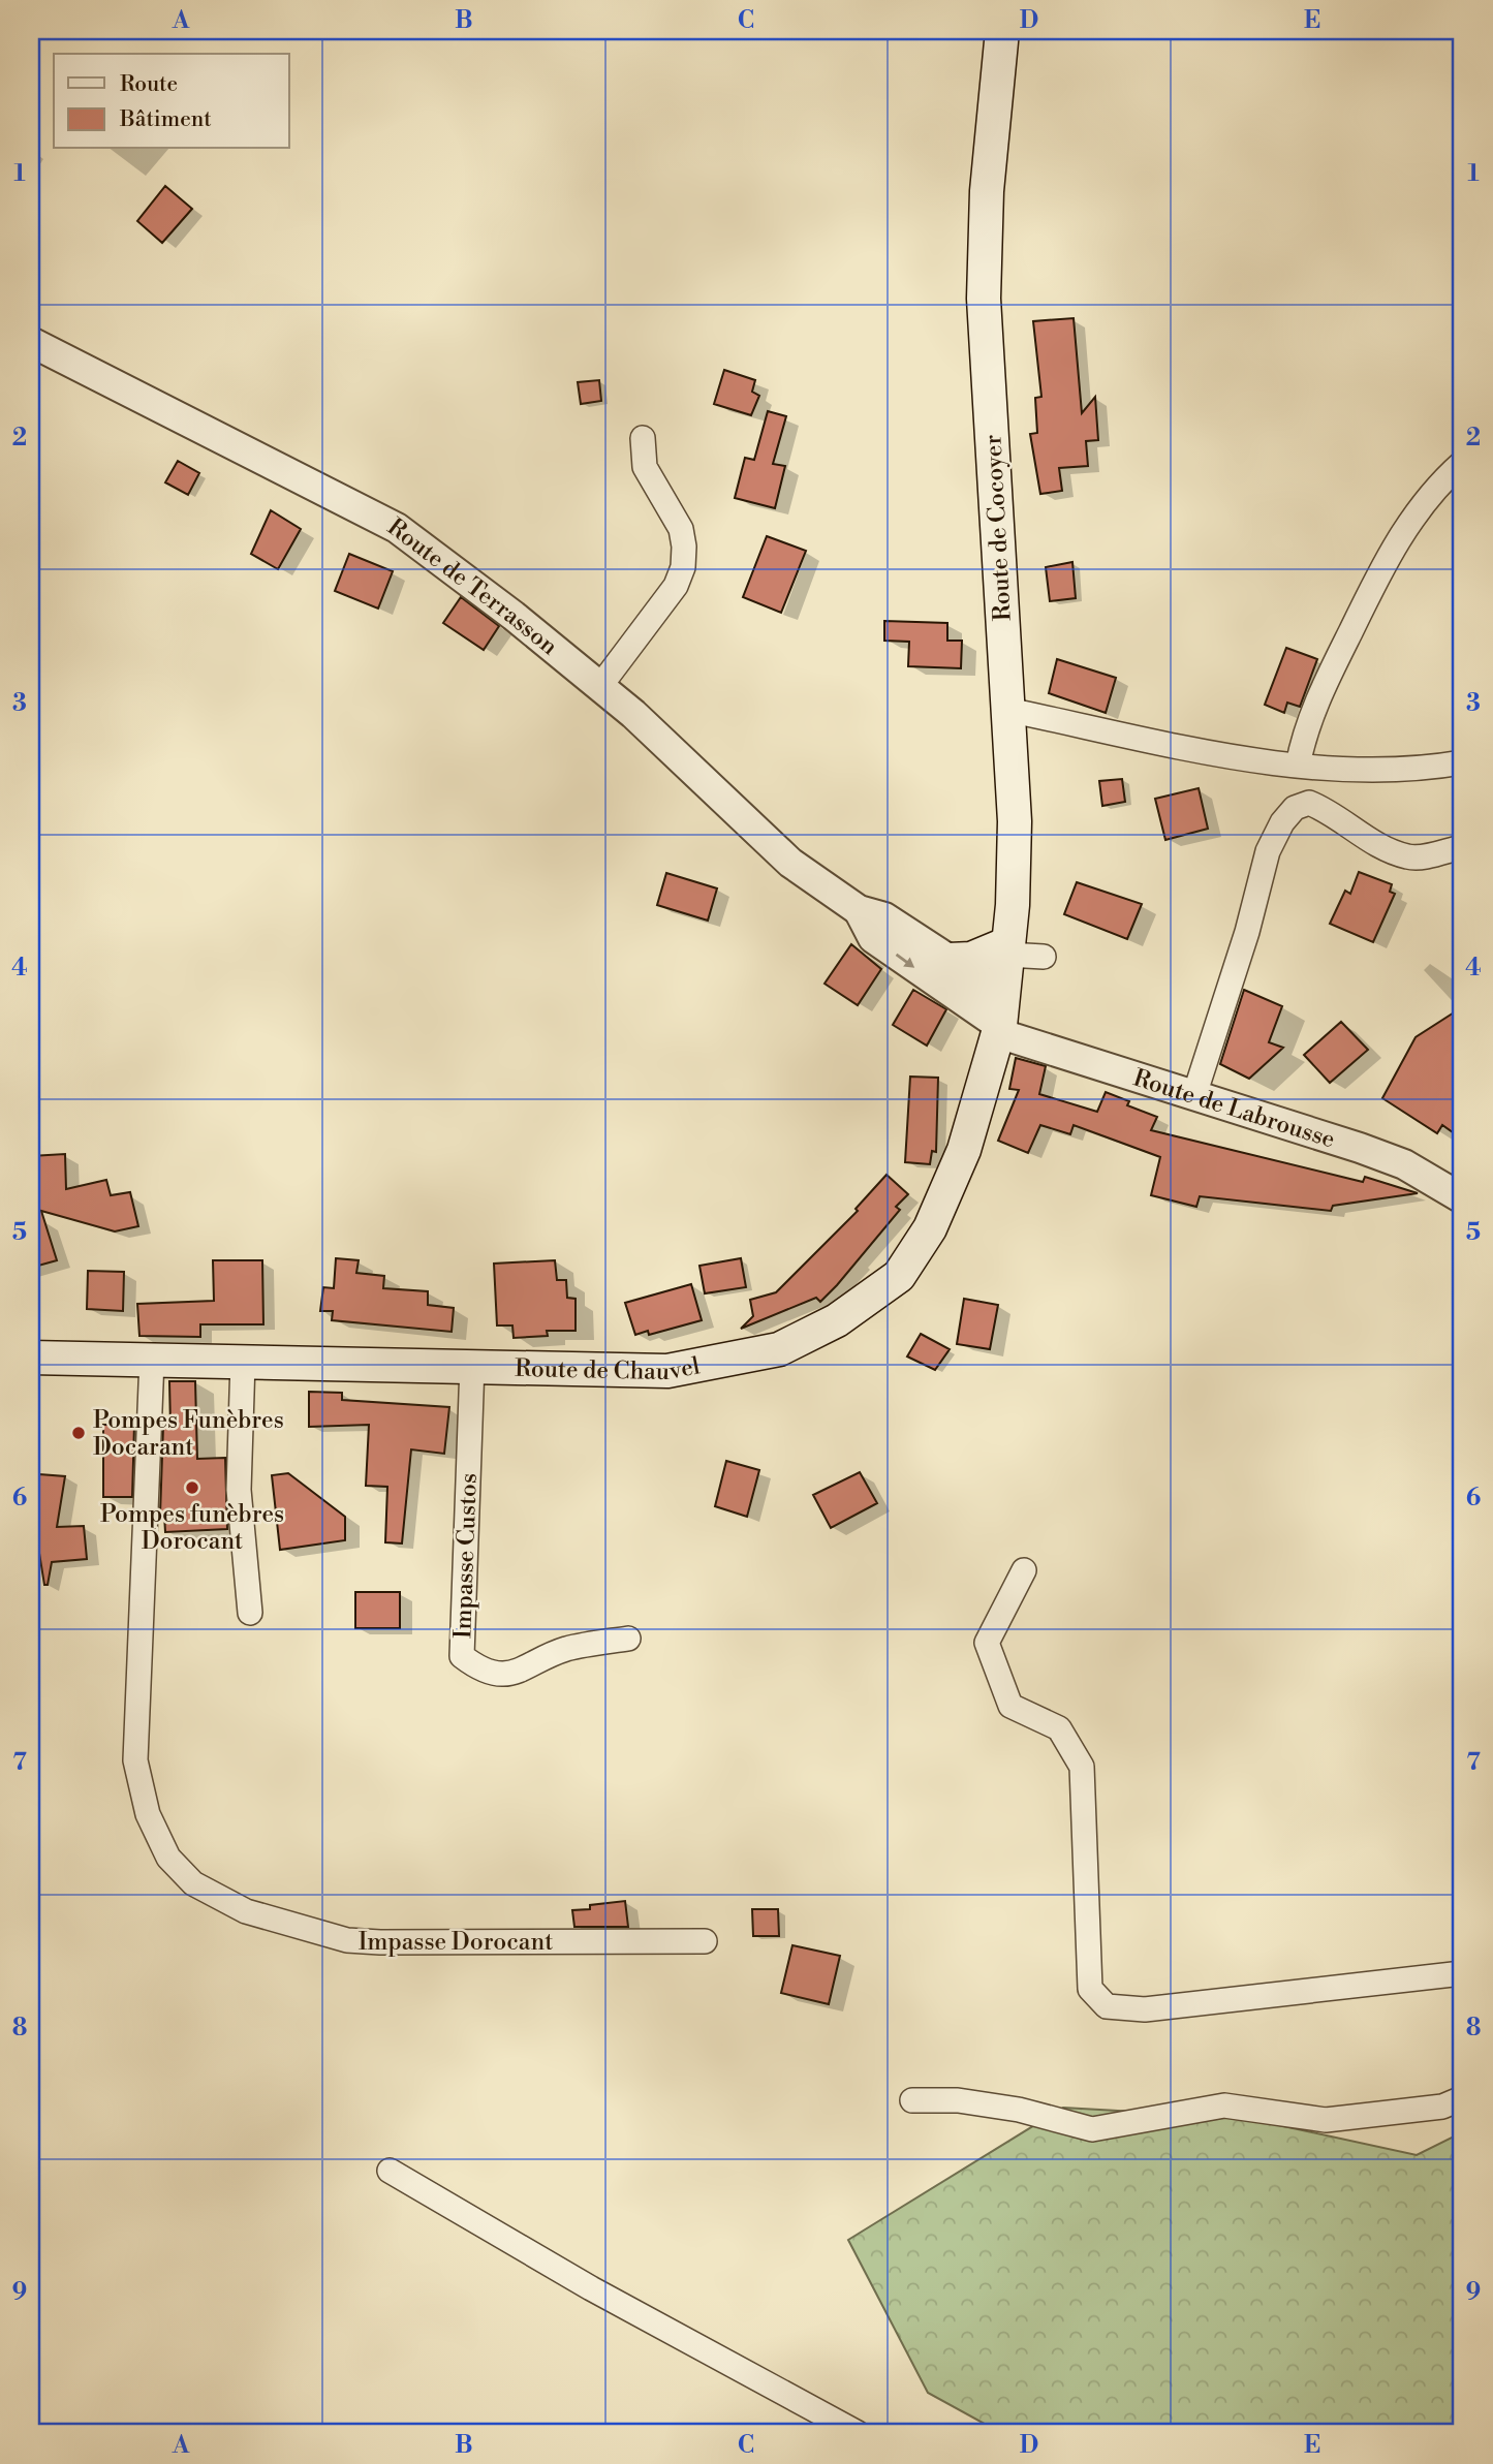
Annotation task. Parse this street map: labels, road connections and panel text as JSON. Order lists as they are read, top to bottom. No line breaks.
{"streets":{"main road":["Route de Cocoyer","Route de Chauvel"],"street":["Route de Terrasson","Route de Labrousse","Impasse Custos","Impasse Dorocant"]},"crossings":[["Route de Cocoyer","Route de Terrasson"],["Route de Cocoyer","Route de Labrousse"],["Route de Cocoyer","Route de Chauvel"],["Route de Terrasson","Route de Labrousse"],["Route de Terrasson","Route de Chauvel"],["Route de Labrousse","Route de Chauvel"],["Route de Chauvel","Impasse Custos"],["Route de Chauvel","Impasse Dorocant"]],"places":["Pompes Funèbres Docarant","Pompes funèbres Dorocant"],"legend":["Route","Bâtiment"],"grid":{"columns":["A","B","C","D","E"],"rows":["1","2","3","4","5","6","7","8","9"]}}
